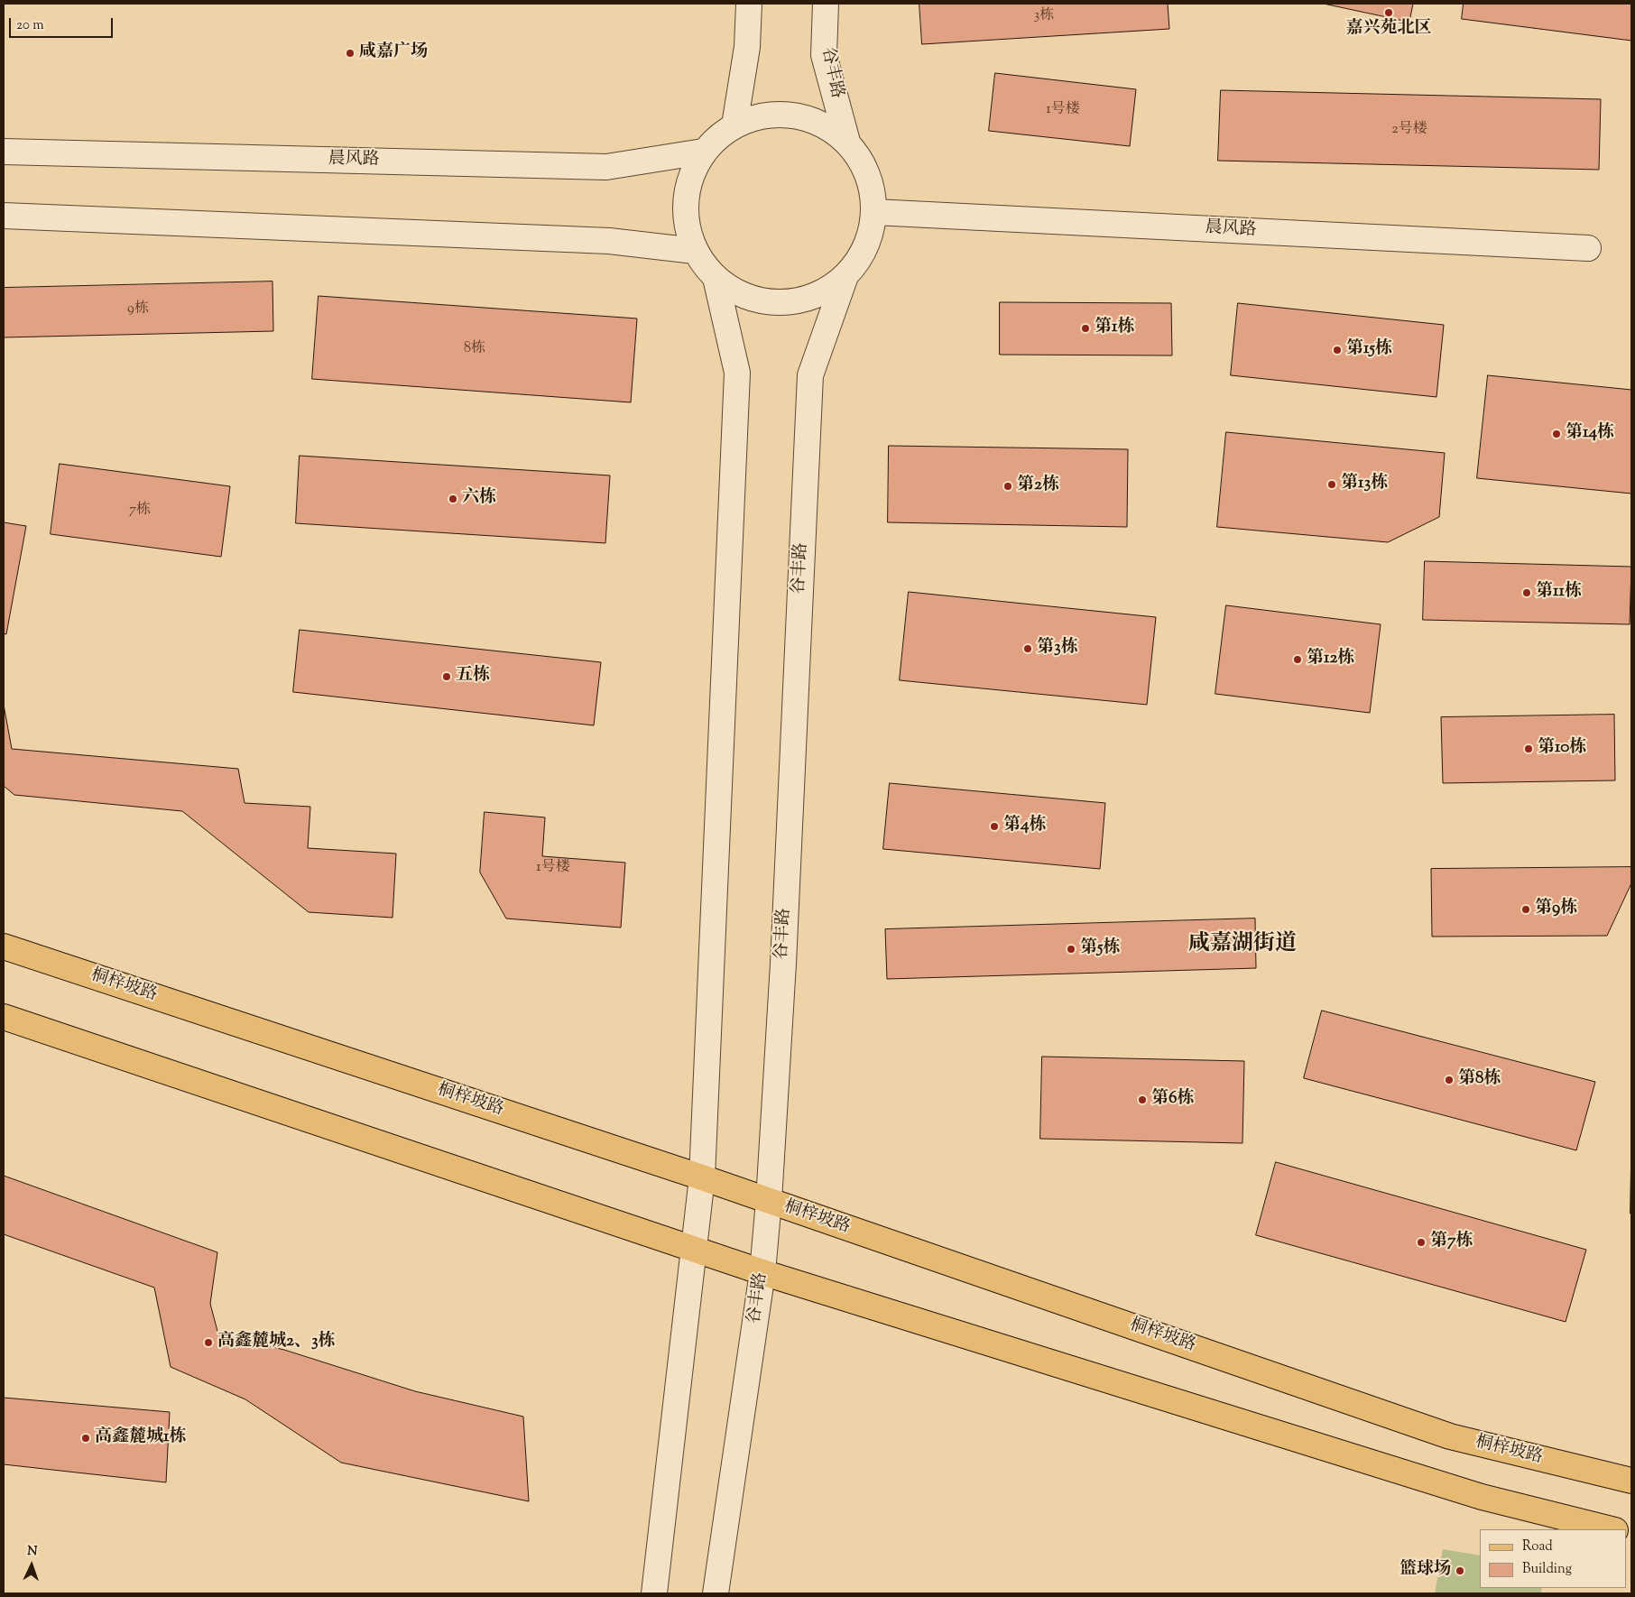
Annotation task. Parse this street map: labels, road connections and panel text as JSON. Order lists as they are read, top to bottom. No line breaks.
{"streets":{"main road":["桐梓坡路"],"street":["谷丰路","晨风路"]},"crossings":[["谷丰路","桐梓坡路"]],"districts":["咸嘉湖街道"],"places":["嘉兴苑北区","咸嘉广场","第1栋","第15栋","第14栋","第13栋","第2栋","六栋","第11栋","第3栋","第12栋","五栋","第10栋","第4栋","第9栋","第5栋","第8栋","第6栋","第7栋","高鑫麓城2、3栋","高鑫麓城1栋","篮球场"],"house_numbers":["3栋","1号楼","2号楼","9栋","8栋","7栋","1号楼"],"legend":["Road","Building"],"scale_bar":"20 m","north":"top"}
